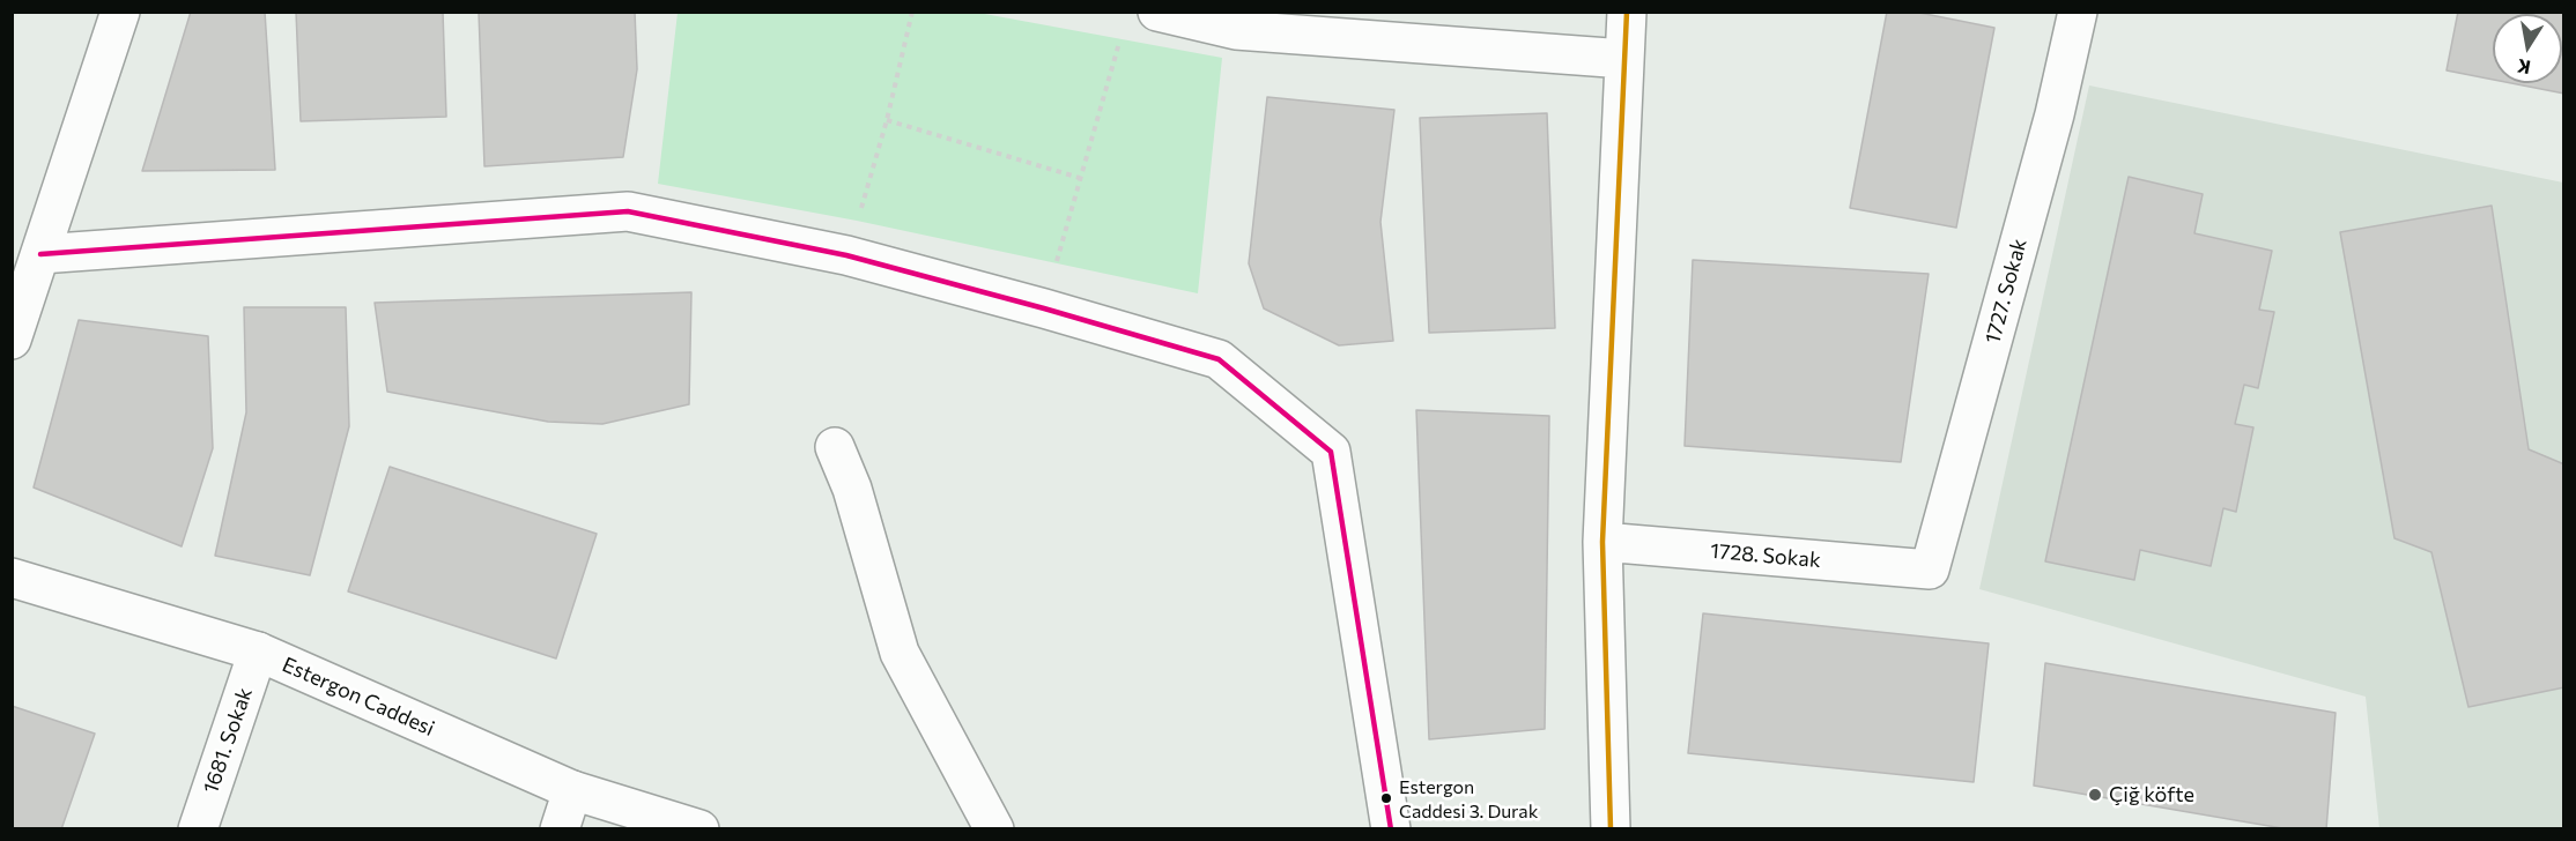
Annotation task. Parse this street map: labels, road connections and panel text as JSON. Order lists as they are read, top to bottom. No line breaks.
{"streets":{"street":["1727. Sokak","1728. Sokak","Estergon Caddesi","1681. Sokak"]},"crossings":[["1727. Sokak","1728. Sokak"],["Estergon Caddesi","1681. Sokak"]],"places":["Çiğ köfte","Estergon Caddesi 3. Durak"],"north":"bottom"}
